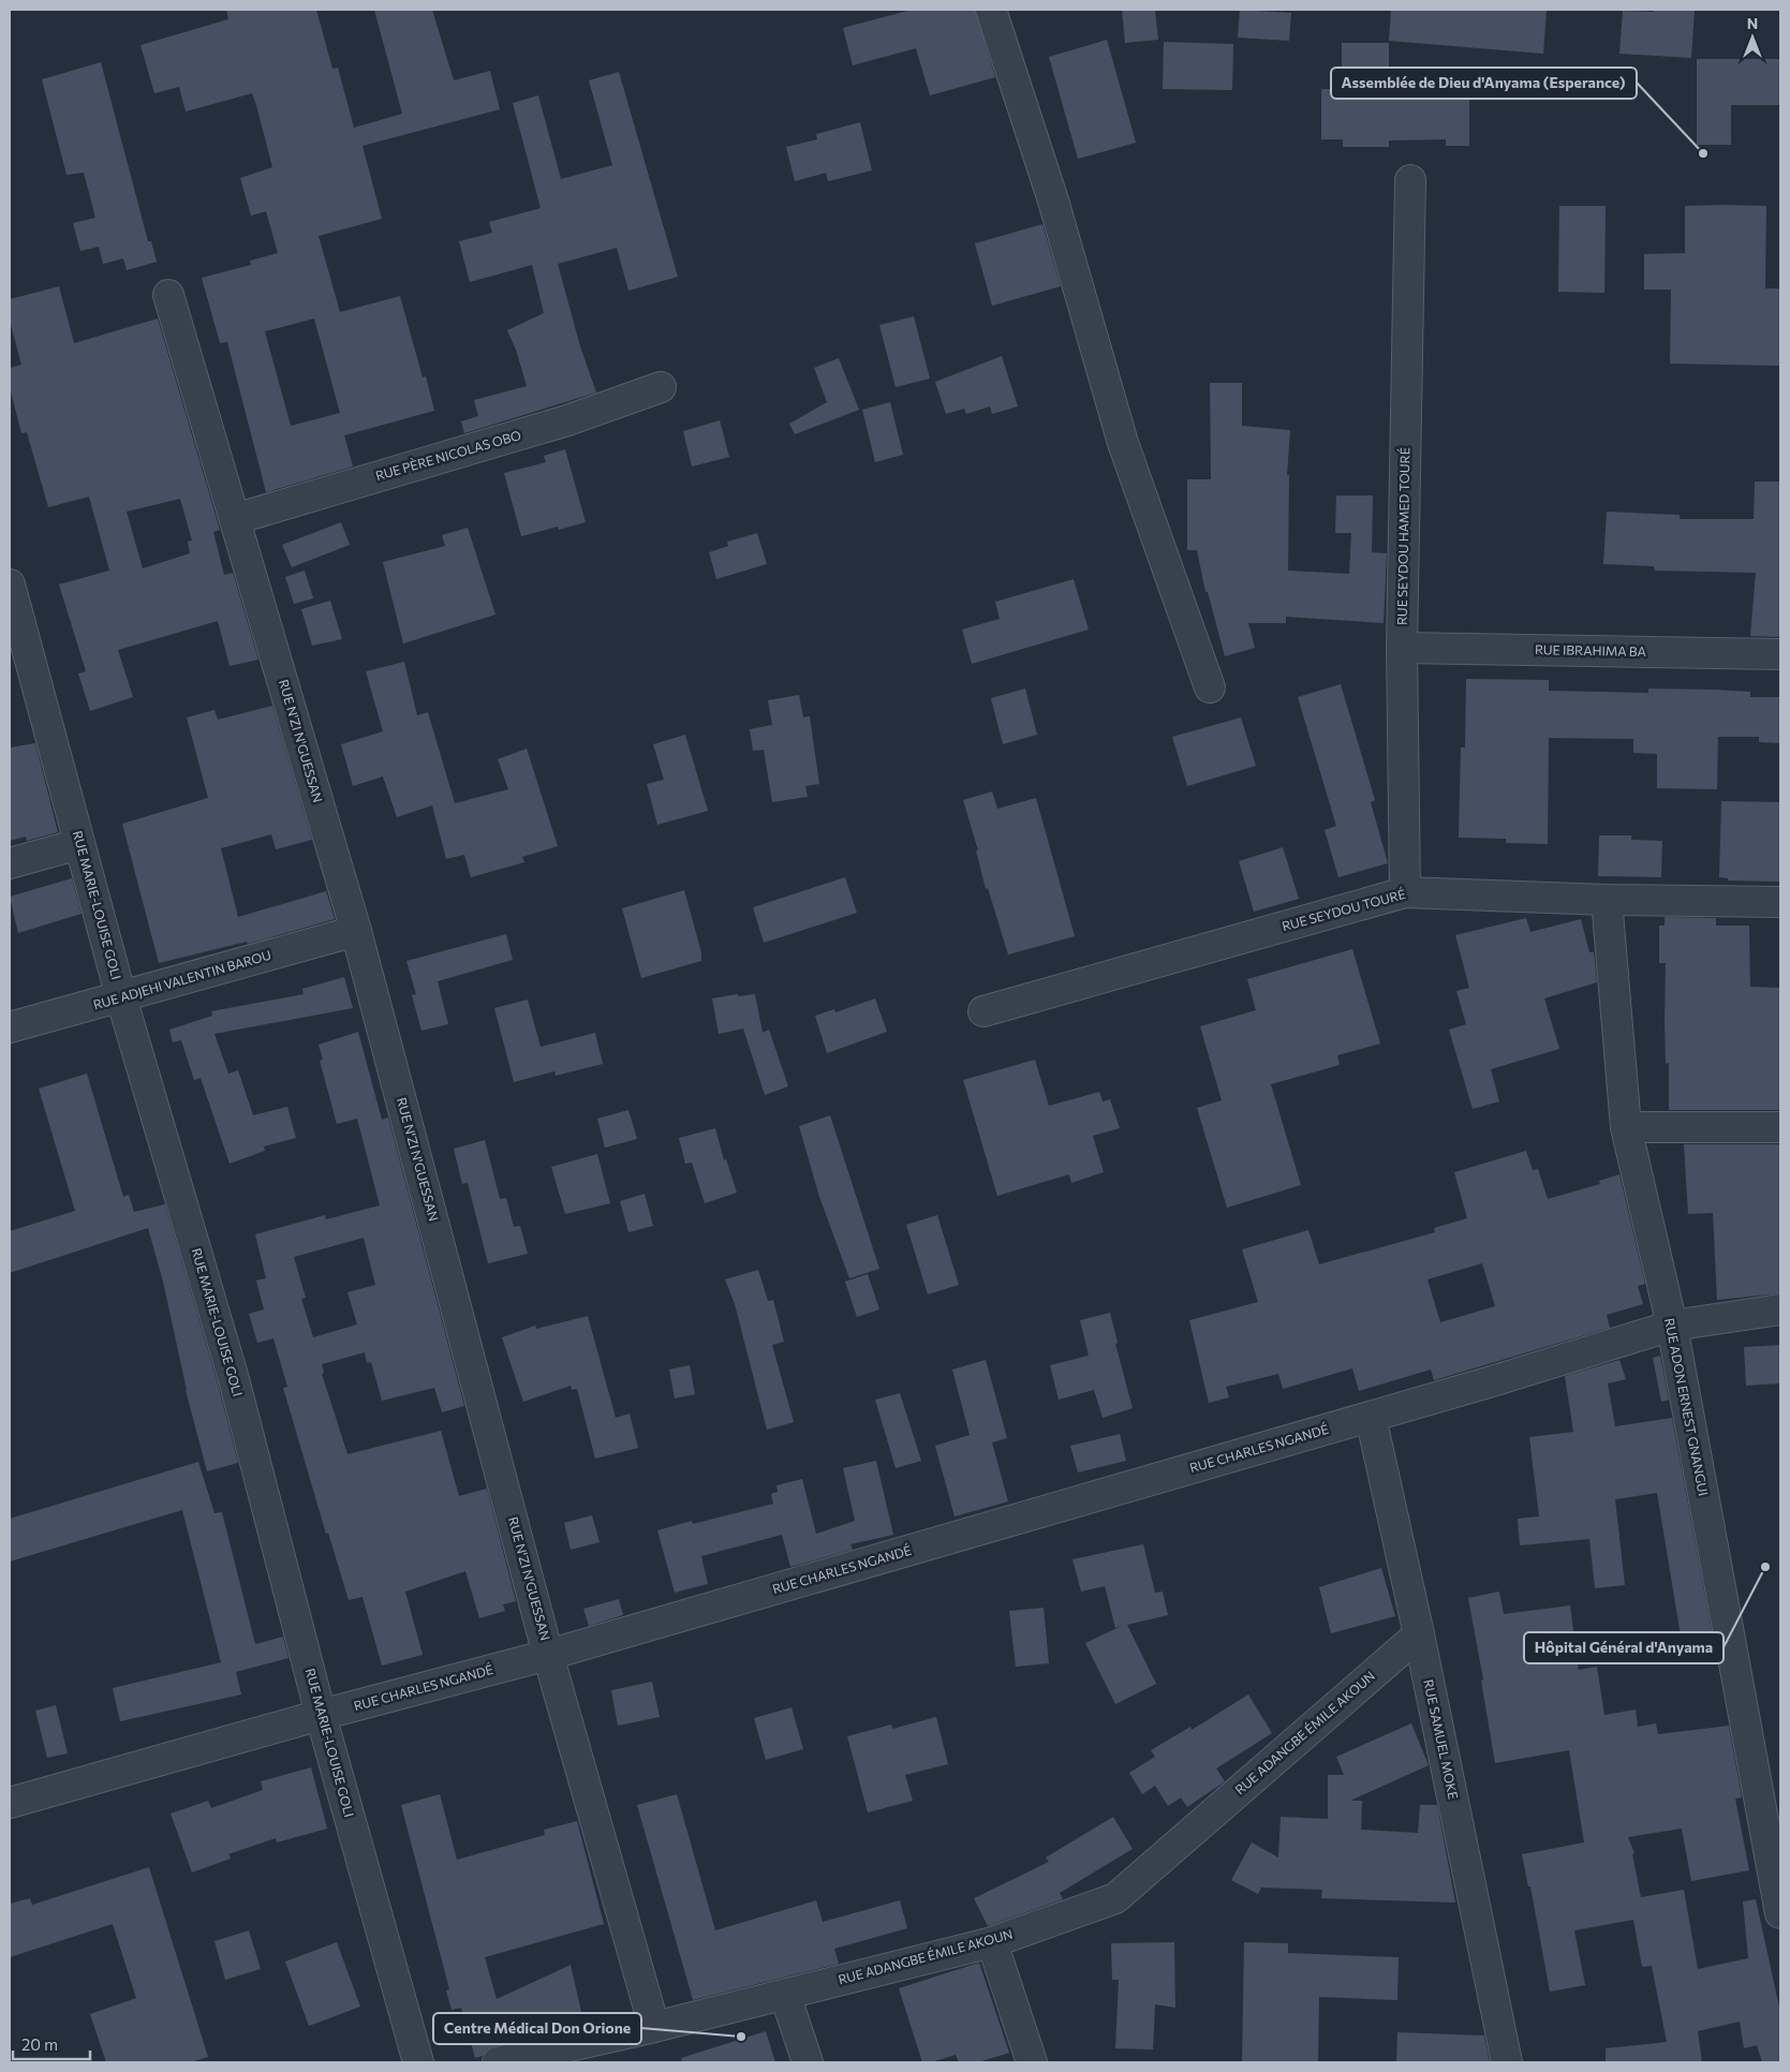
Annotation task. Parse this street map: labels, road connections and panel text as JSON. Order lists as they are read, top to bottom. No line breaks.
{"streets":{"street":["RUE PÈRE NICOLAS OBO","RUE SEYDOU HAMED TOURÉ","RUE IBRAHIMA BA","RUE N'ZI N'GUESSAN","RUE MARIE-LOUISE GOLI","RUE SEYDOU TOURÉ","RUE ADJEHI VALENTIN BAROU","RUE ADON ERNEST GNANGUI","RUE CHARLES NGANDÉ","RUE ADANGBE ÉMILE AKOUN","RUE SAMUEL MOKE"]},"crossings":[["RUE PÈRE NICOLAS OBO","RUE N'ZI N'GUESSAN"],["RUE SEYDOU HAMED TOURÉ","RUE IBRAHIMA BA"],["RUE SEYDOU HAMED TOURÉ","RUE SEYDOU TOURÉ"],["RUE N'ZI N'GUESSAN","RUE ADJEHI VALENTIN BAROU"],["RUE N'ZI N'GUESSAN","RUE CHARLES NGANDÉ"],["RUE N'ZI N'GUESSAN","RUE ADANGBE ÉMILE AKOUN"],["RUE MARIE-LOUISE GOLI","RUE ADJEHI VALENTIN BAROU"],["RUE MARIE-LOUISE GOLI","RUE CHARLES NGANDÉ"],["RUE SEYDOU TOURÉ","RUE ADON ERNEST GNANGUI"],["RUE ADON ERNEST GNANGUI","RUE CHARLES NGANDÉ"],["RUE CHARLES NGANDÉ","RUE SAMUEL MOKE"],["RUE ADANGBE ÉMILE AKOUN","RUE SAMUEL MOKE"]],"places":["Assemblée de Dieu d'Anyama (Esperance)","Hôpital Général d'Anyama","Centre Médical Don Orione"],"scale_bar":"20 m","north":"top"}
